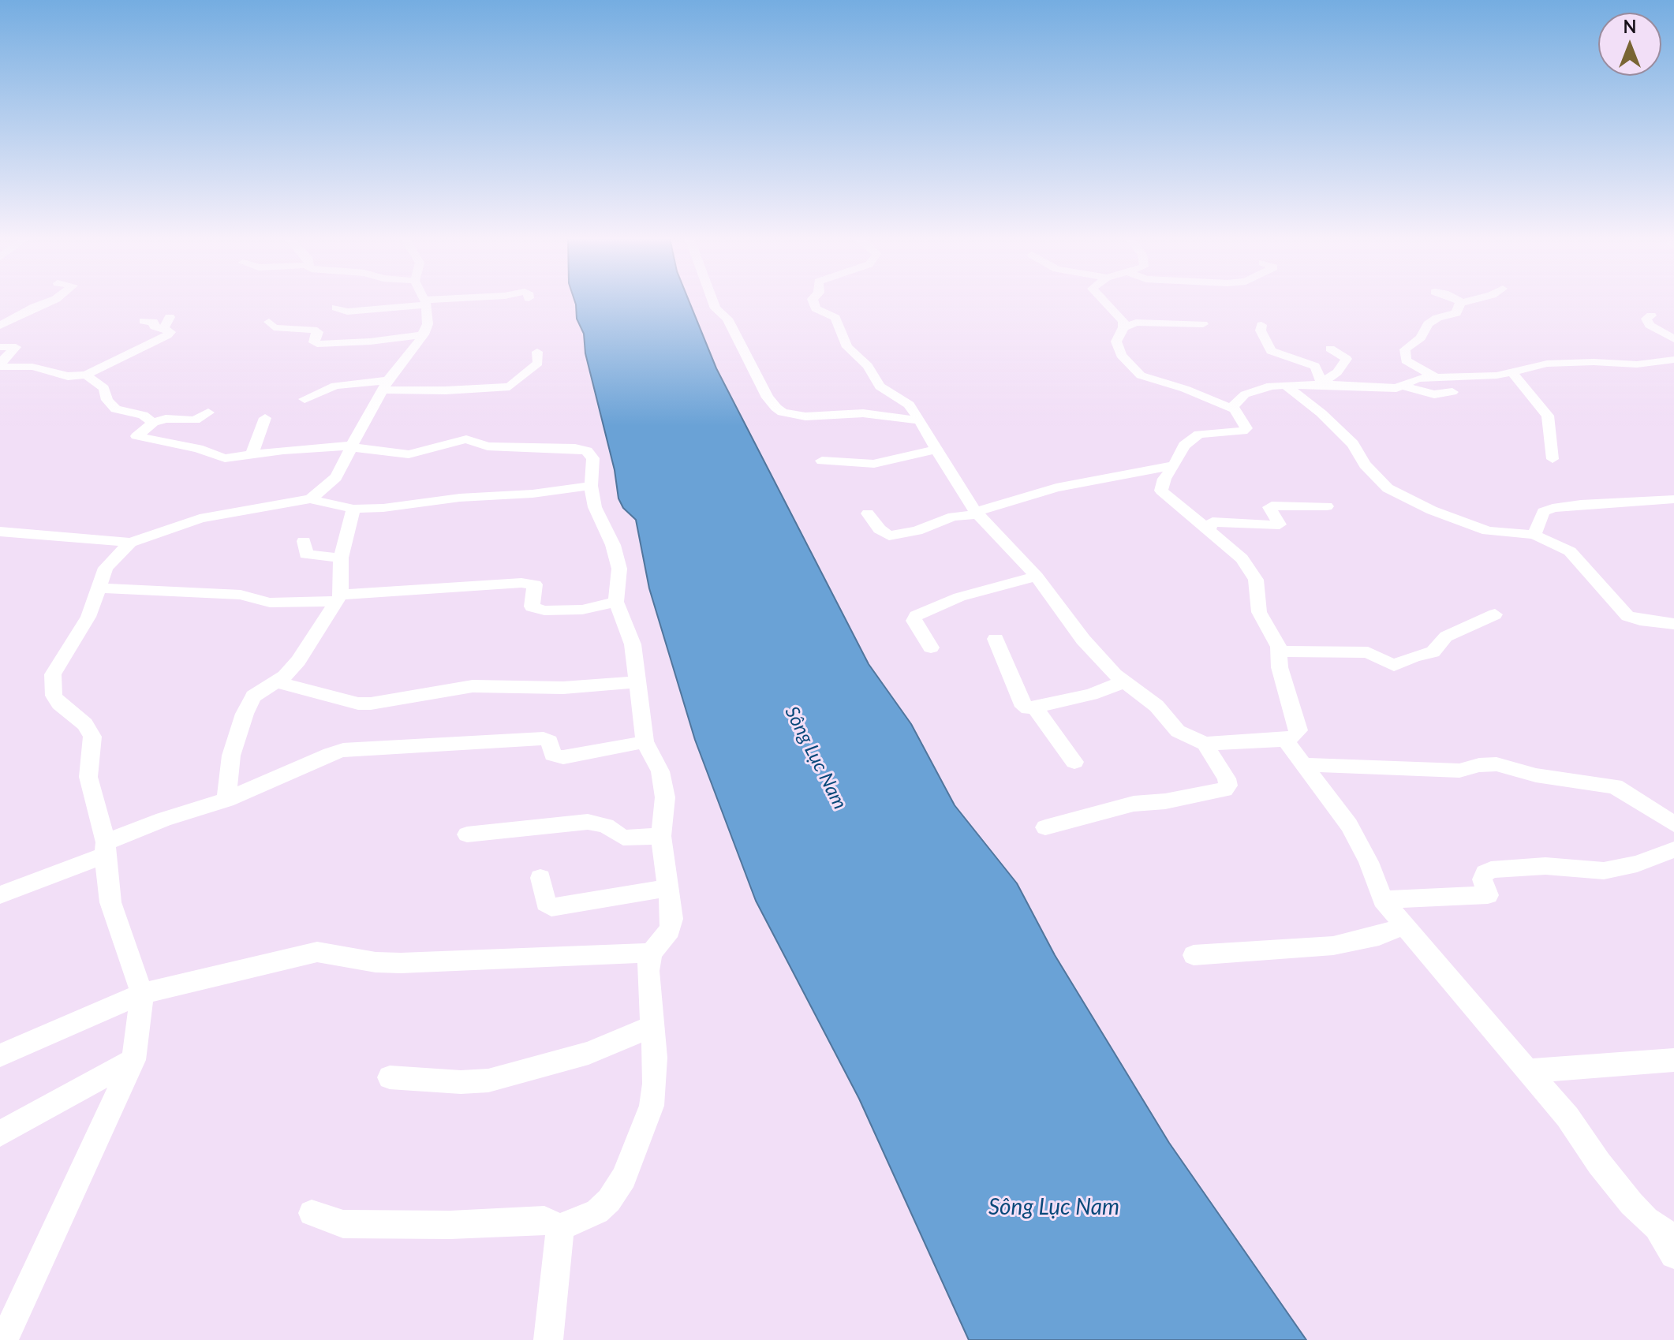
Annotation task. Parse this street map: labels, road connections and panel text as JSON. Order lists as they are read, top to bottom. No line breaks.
{"water":["Sông Lục Nam"],"north":"top"}
